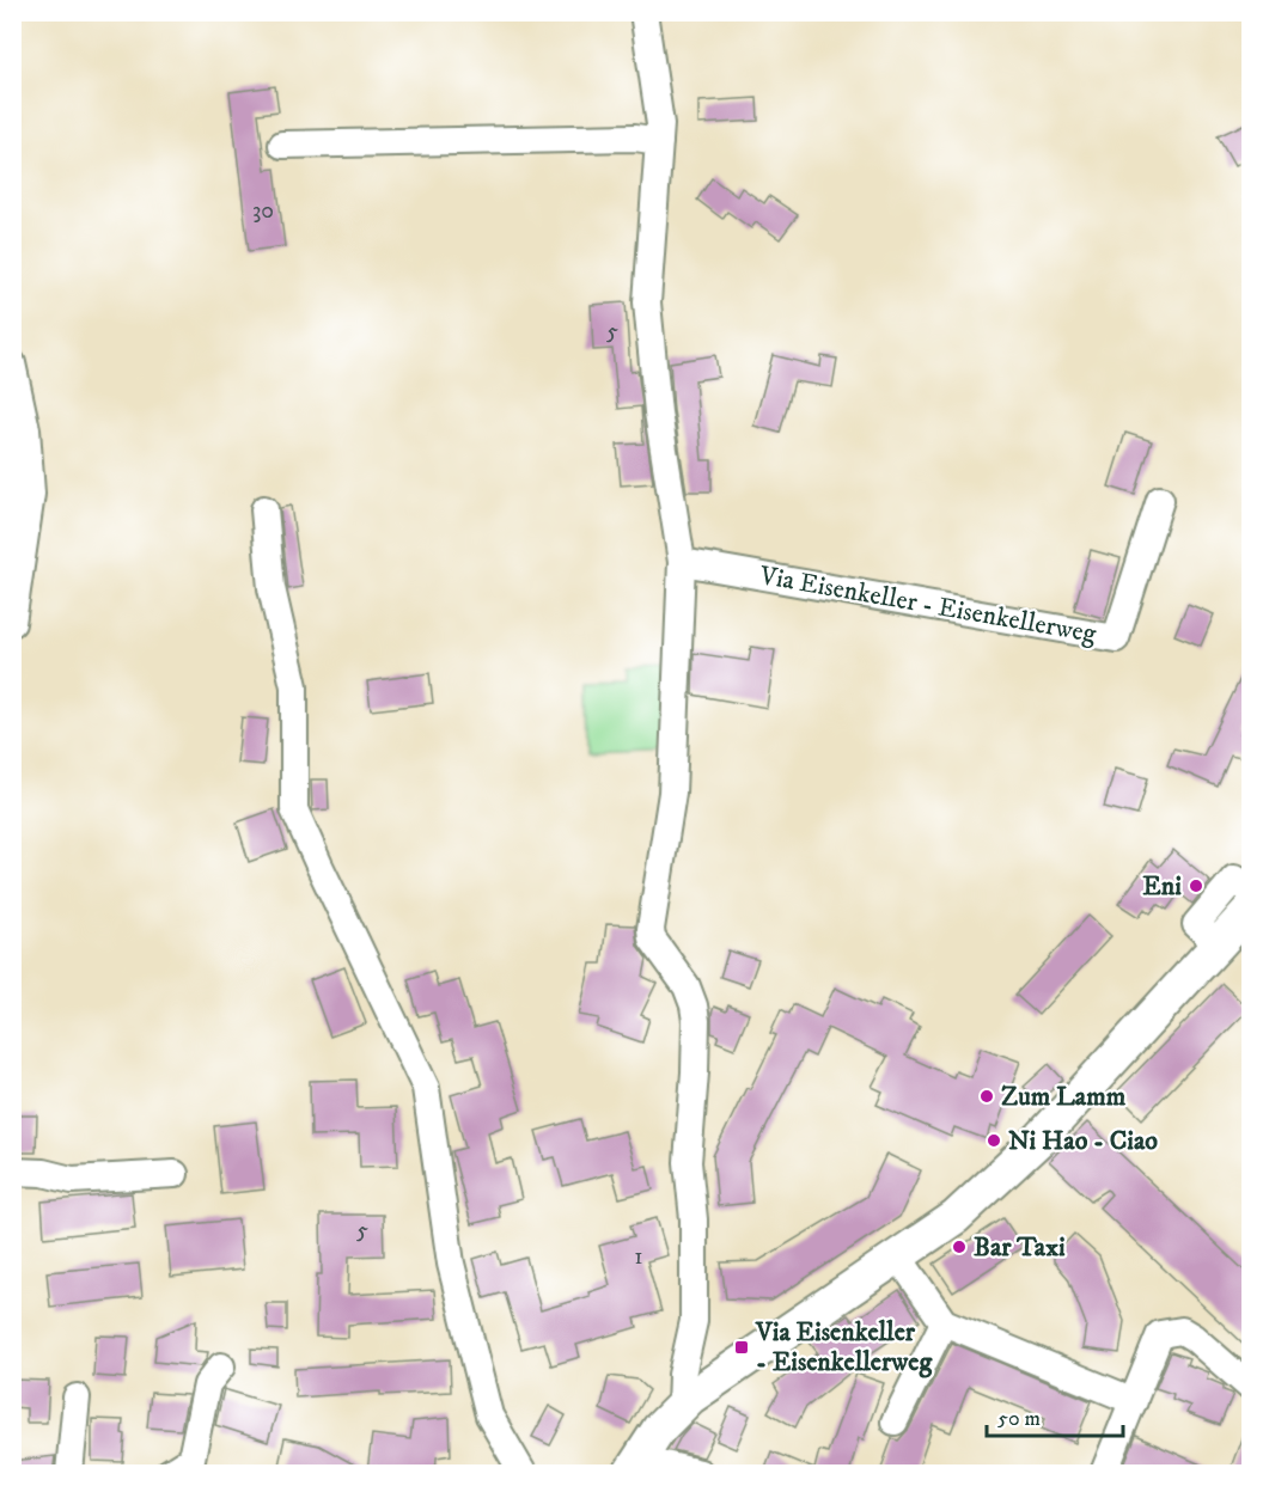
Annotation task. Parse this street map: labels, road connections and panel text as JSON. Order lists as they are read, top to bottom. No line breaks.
{"streets":{"street":["Via Eisenkeller - Eisenkellerweg"]},"places":{"other":["Eni","Zum Lamm","Ni Hao - Ciao","Bar Taxi"],"transit":["Via Eisenkeller - Eisenkellerweg"]},"house_numbers":["30","5","5","1"],"scale_bar":"50 m"}
